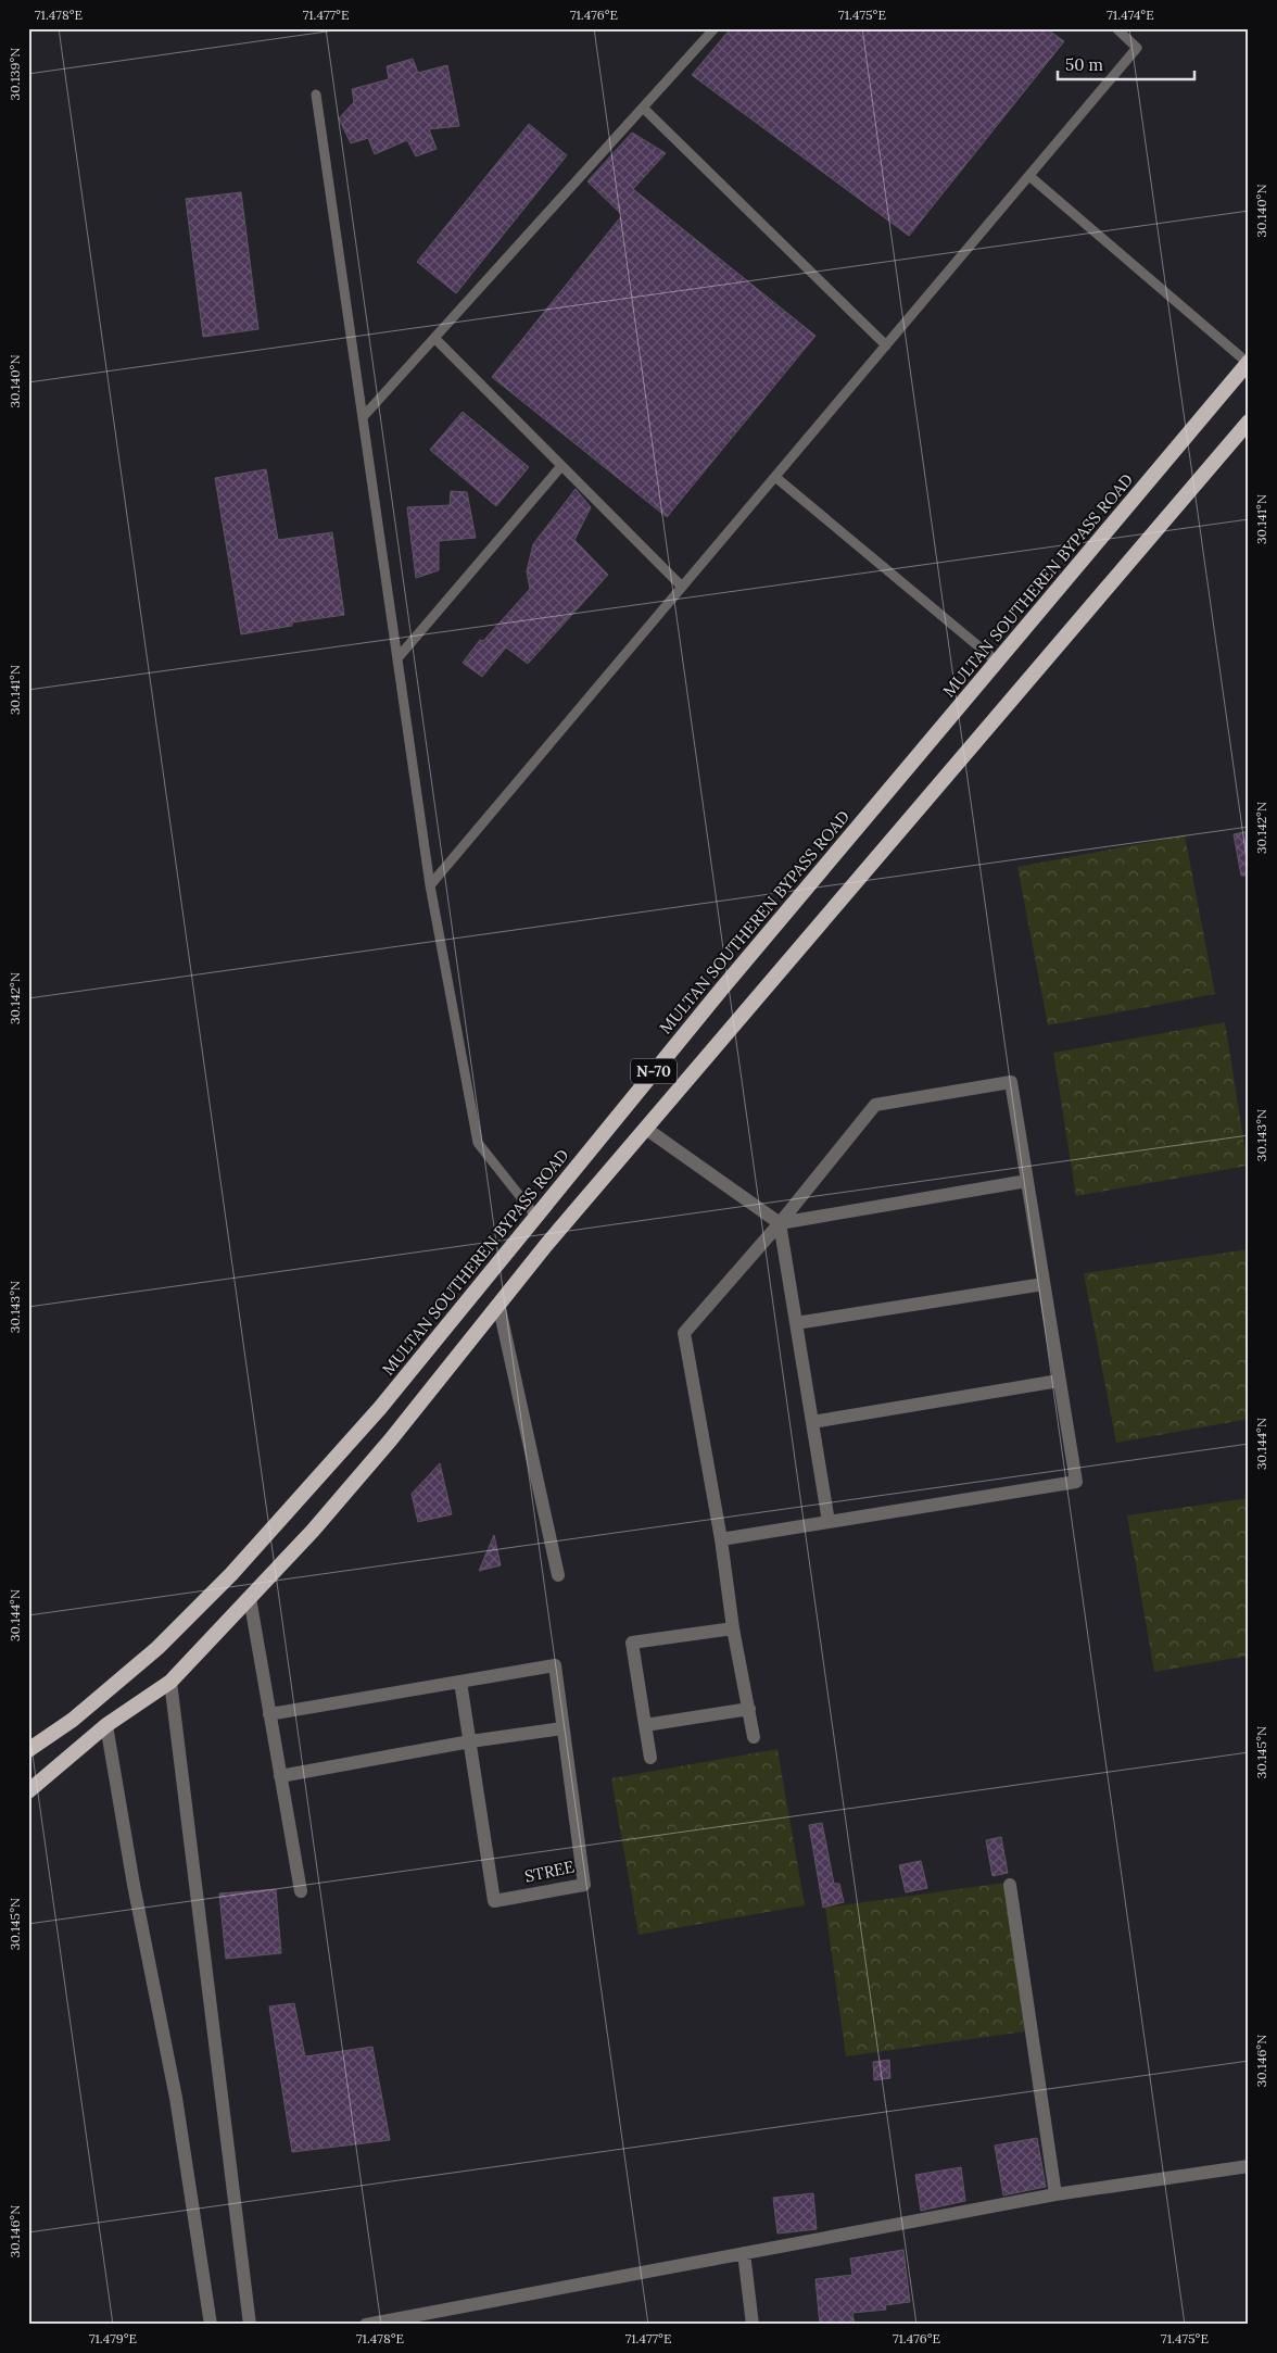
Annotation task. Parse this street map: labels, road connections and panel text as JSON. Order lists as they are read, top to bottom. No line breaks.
{"streets":{"highway":["MULTAN SOUTHEREN BYPASS ROAD","N-70"],"street":["STREE"]},"scale_bar":"50 m","coordinates":["71.478°E","71.477°E","71.476°E","71.475°E","71.474°E","30.139°N","30.140°N","30.141°N","30.142°N","30.143°N","30.144°N","30.145°N","30.146°N","71.479°E"]}
